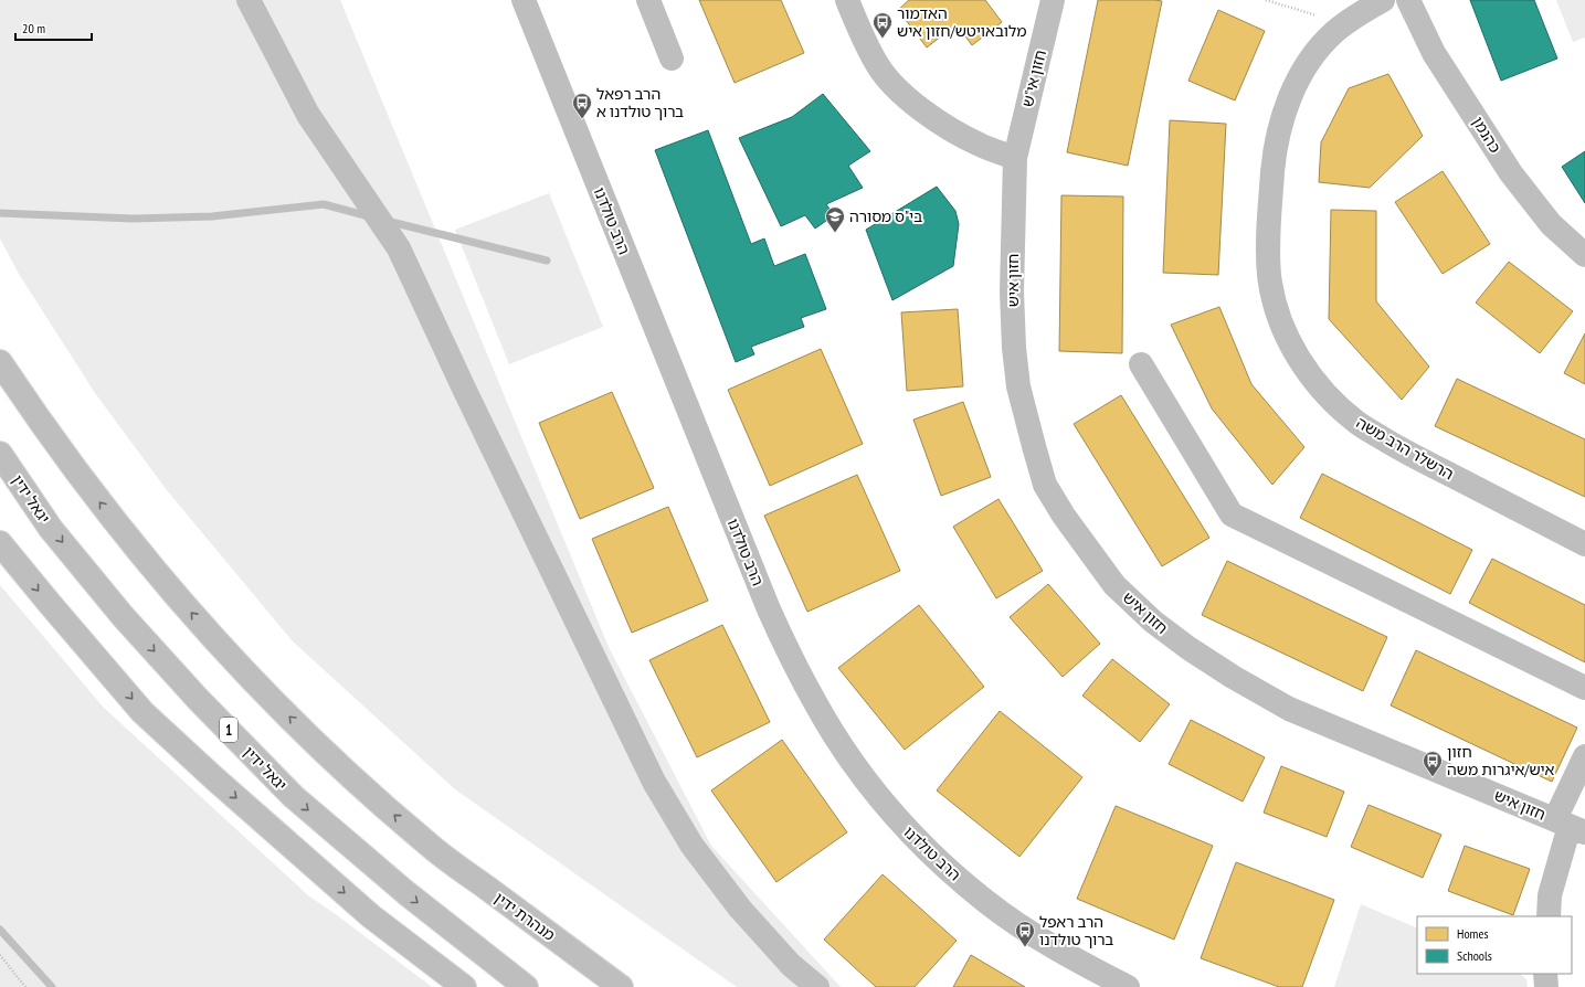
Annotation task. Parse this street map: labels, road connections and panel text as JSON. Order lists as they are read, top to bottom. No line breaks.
{"streets":{"main road":["חזון אי\"ש","כהנמן","הרב טולדנו","חזון איש","הרשלר הרב משה","יגאל ידין","1","מנהרת ידין"]},"crossings":[["חזון אי\"ש","חזון איש"],["יגאל ידין","1"]],"places":{"bus stop":["האדמור מלובאויטש/חזון איש","הרב רפאל ברוך טולדנו א","חזון איש/איגרות משה","הרב ראפל ברוך טולדנו"],"school or university":["בי\"ס מסורה"]},"legend":["Homes","Schools"],"scale_bar":"20 m"}
